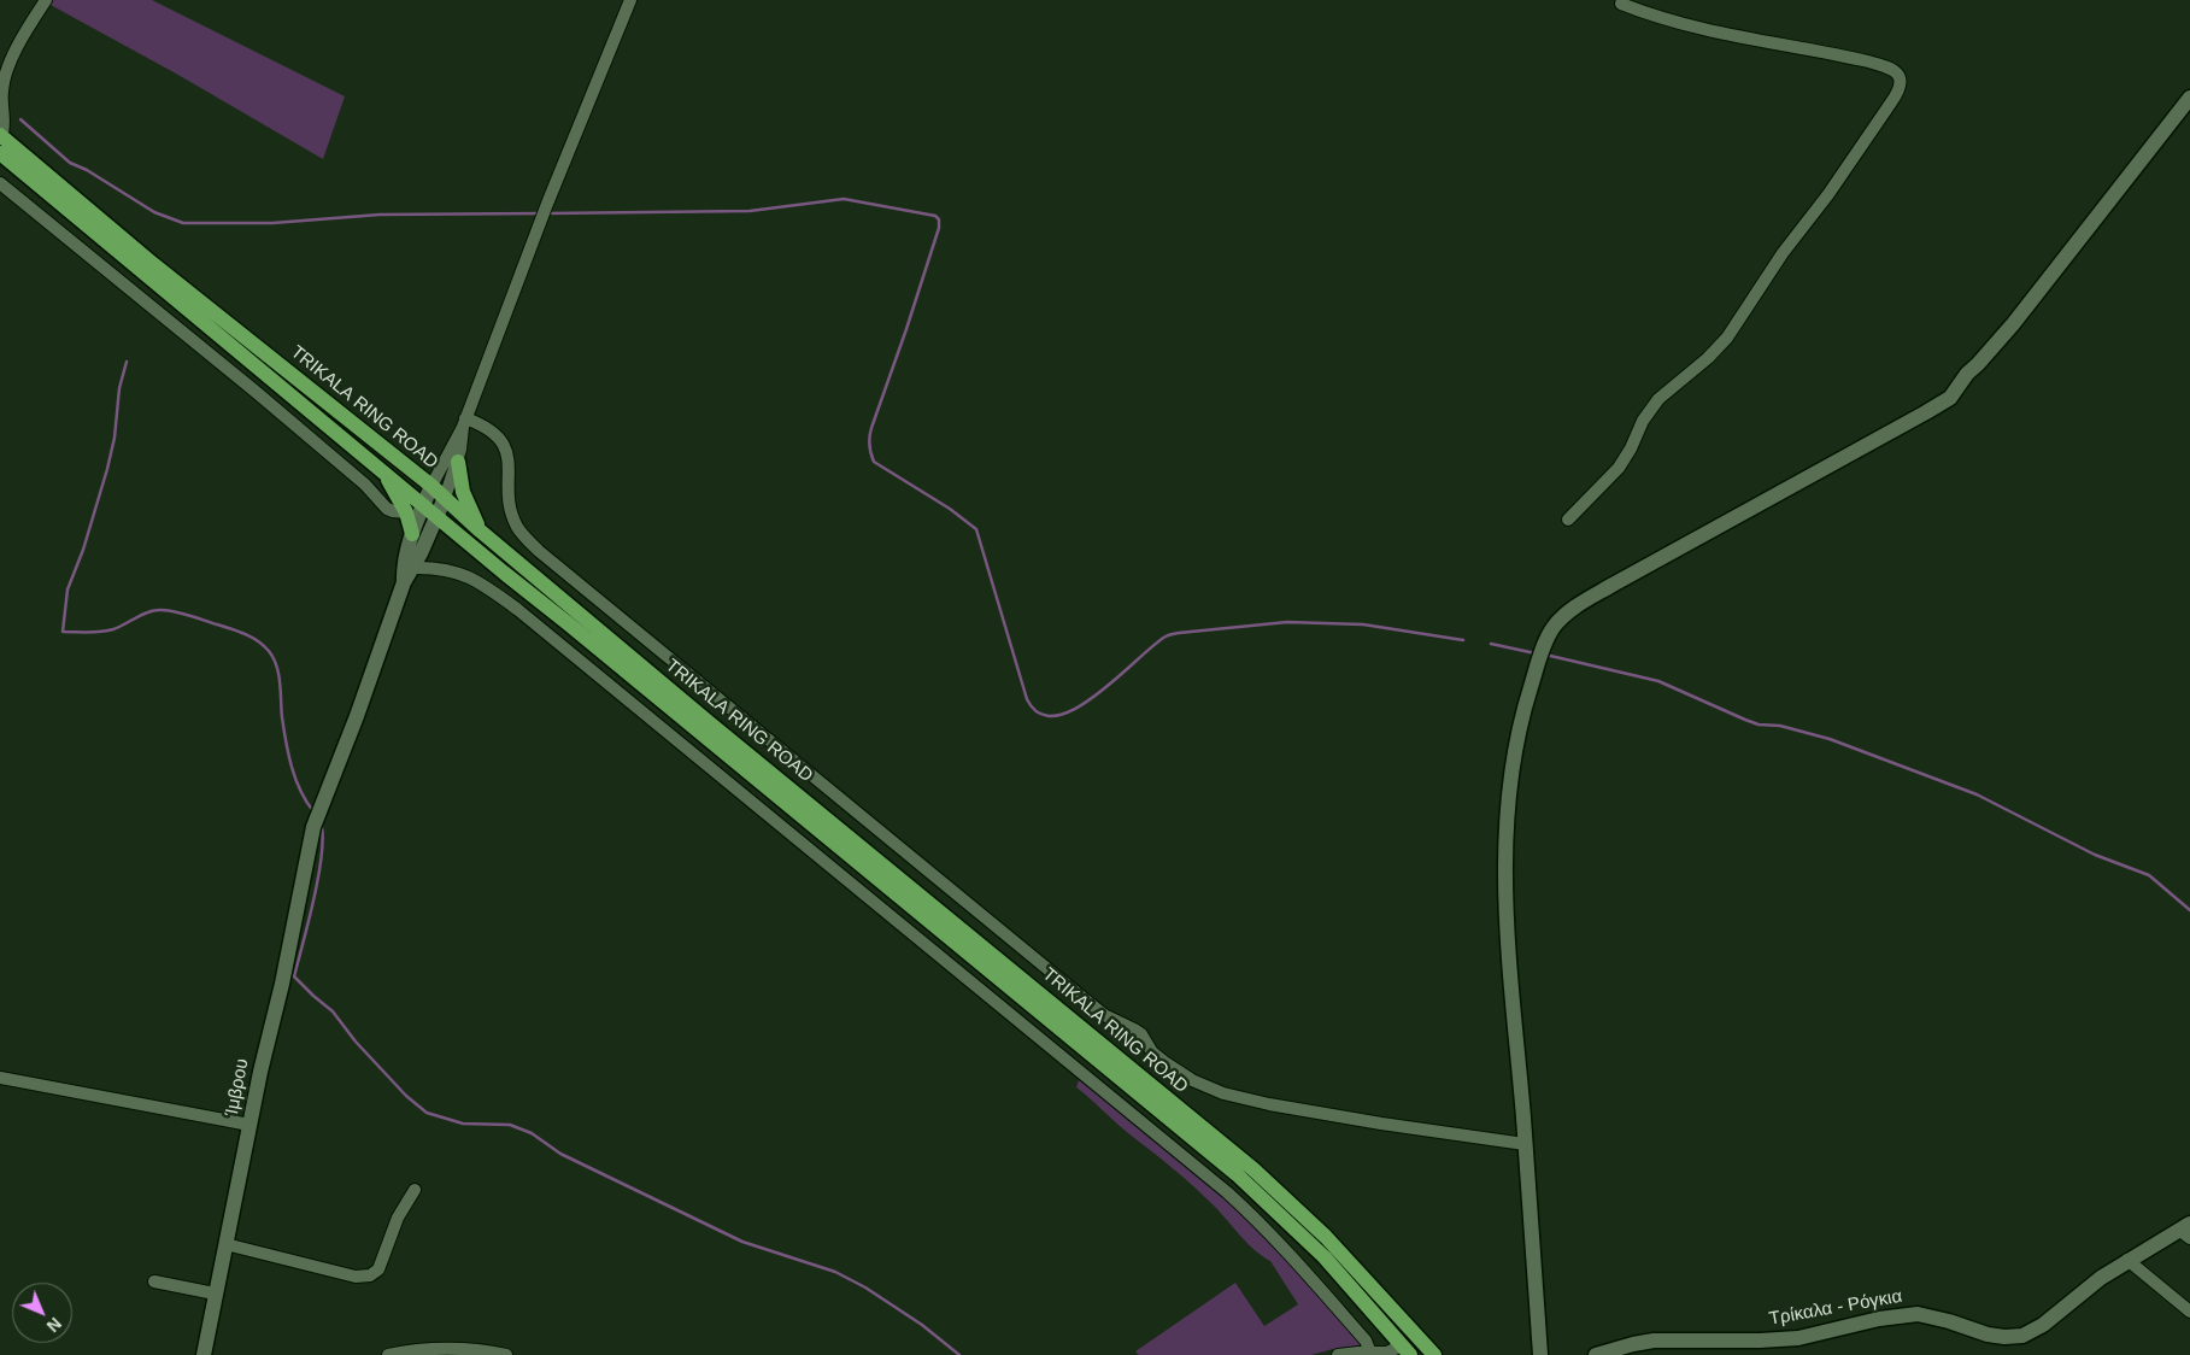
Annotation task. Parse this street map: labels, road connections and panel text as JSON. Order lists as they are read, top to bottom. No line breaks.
{"streets":{"main road":["TRIKALA RING ROAD"],"street":["Ίμβρου","Τρίκαλα - Ρόγκια"]},"north":"bottom right"}
